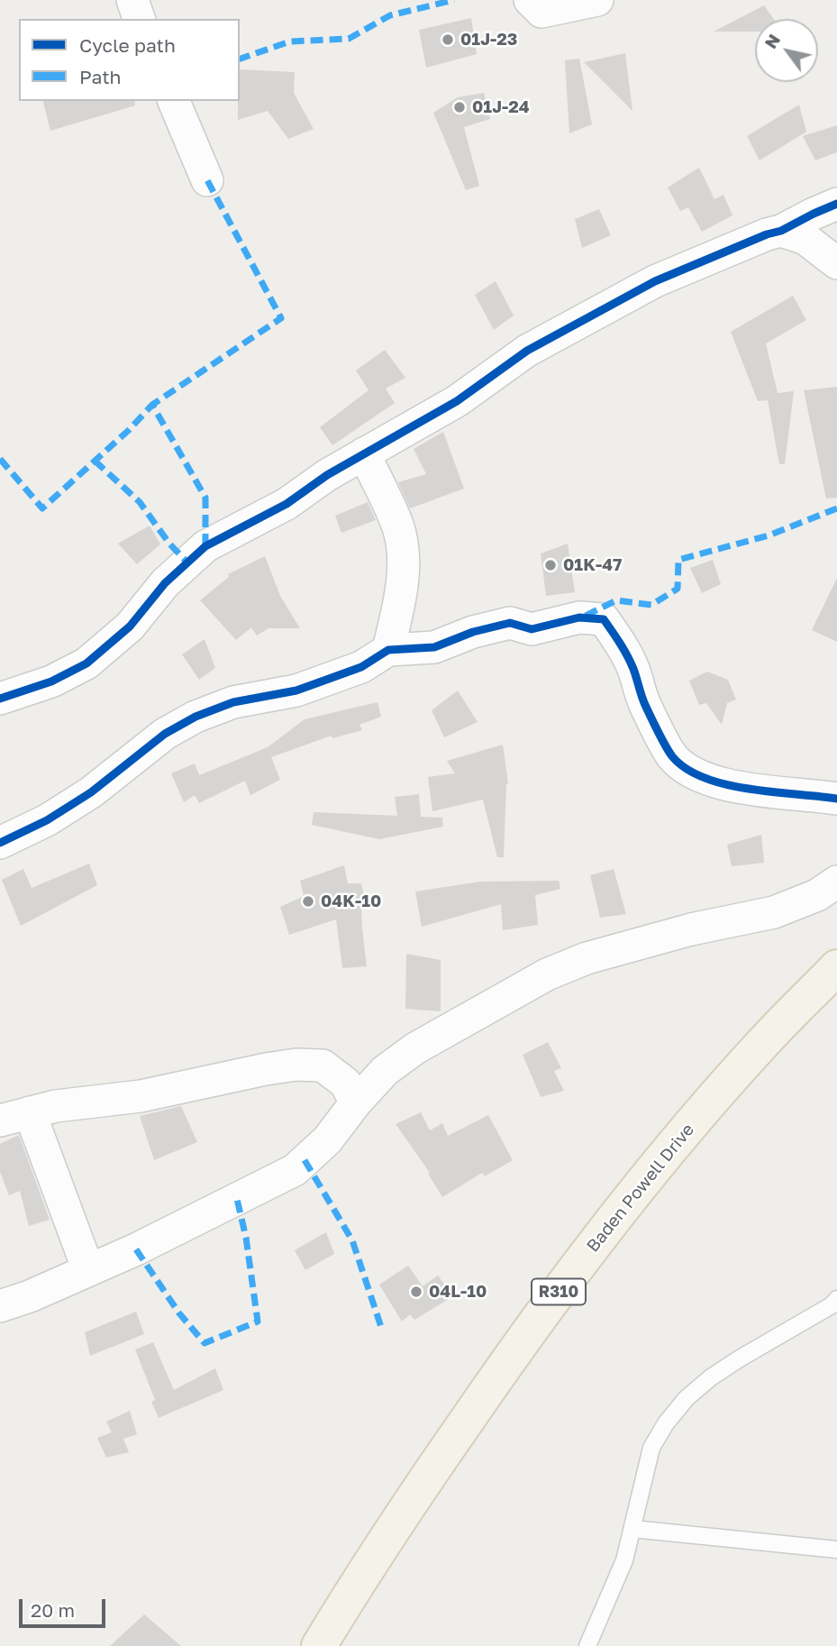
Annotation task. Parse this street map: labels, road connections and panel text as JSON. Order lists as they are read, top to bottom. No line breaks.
{"streets":{"main road":["Baden Powell Drive","R310"]},"places":["01J-23","01J-24","01K-47","04K-10","04L-10"],"legend":["Cycle path","Path"],"scale_bar":"20 m","north":"top left"}
